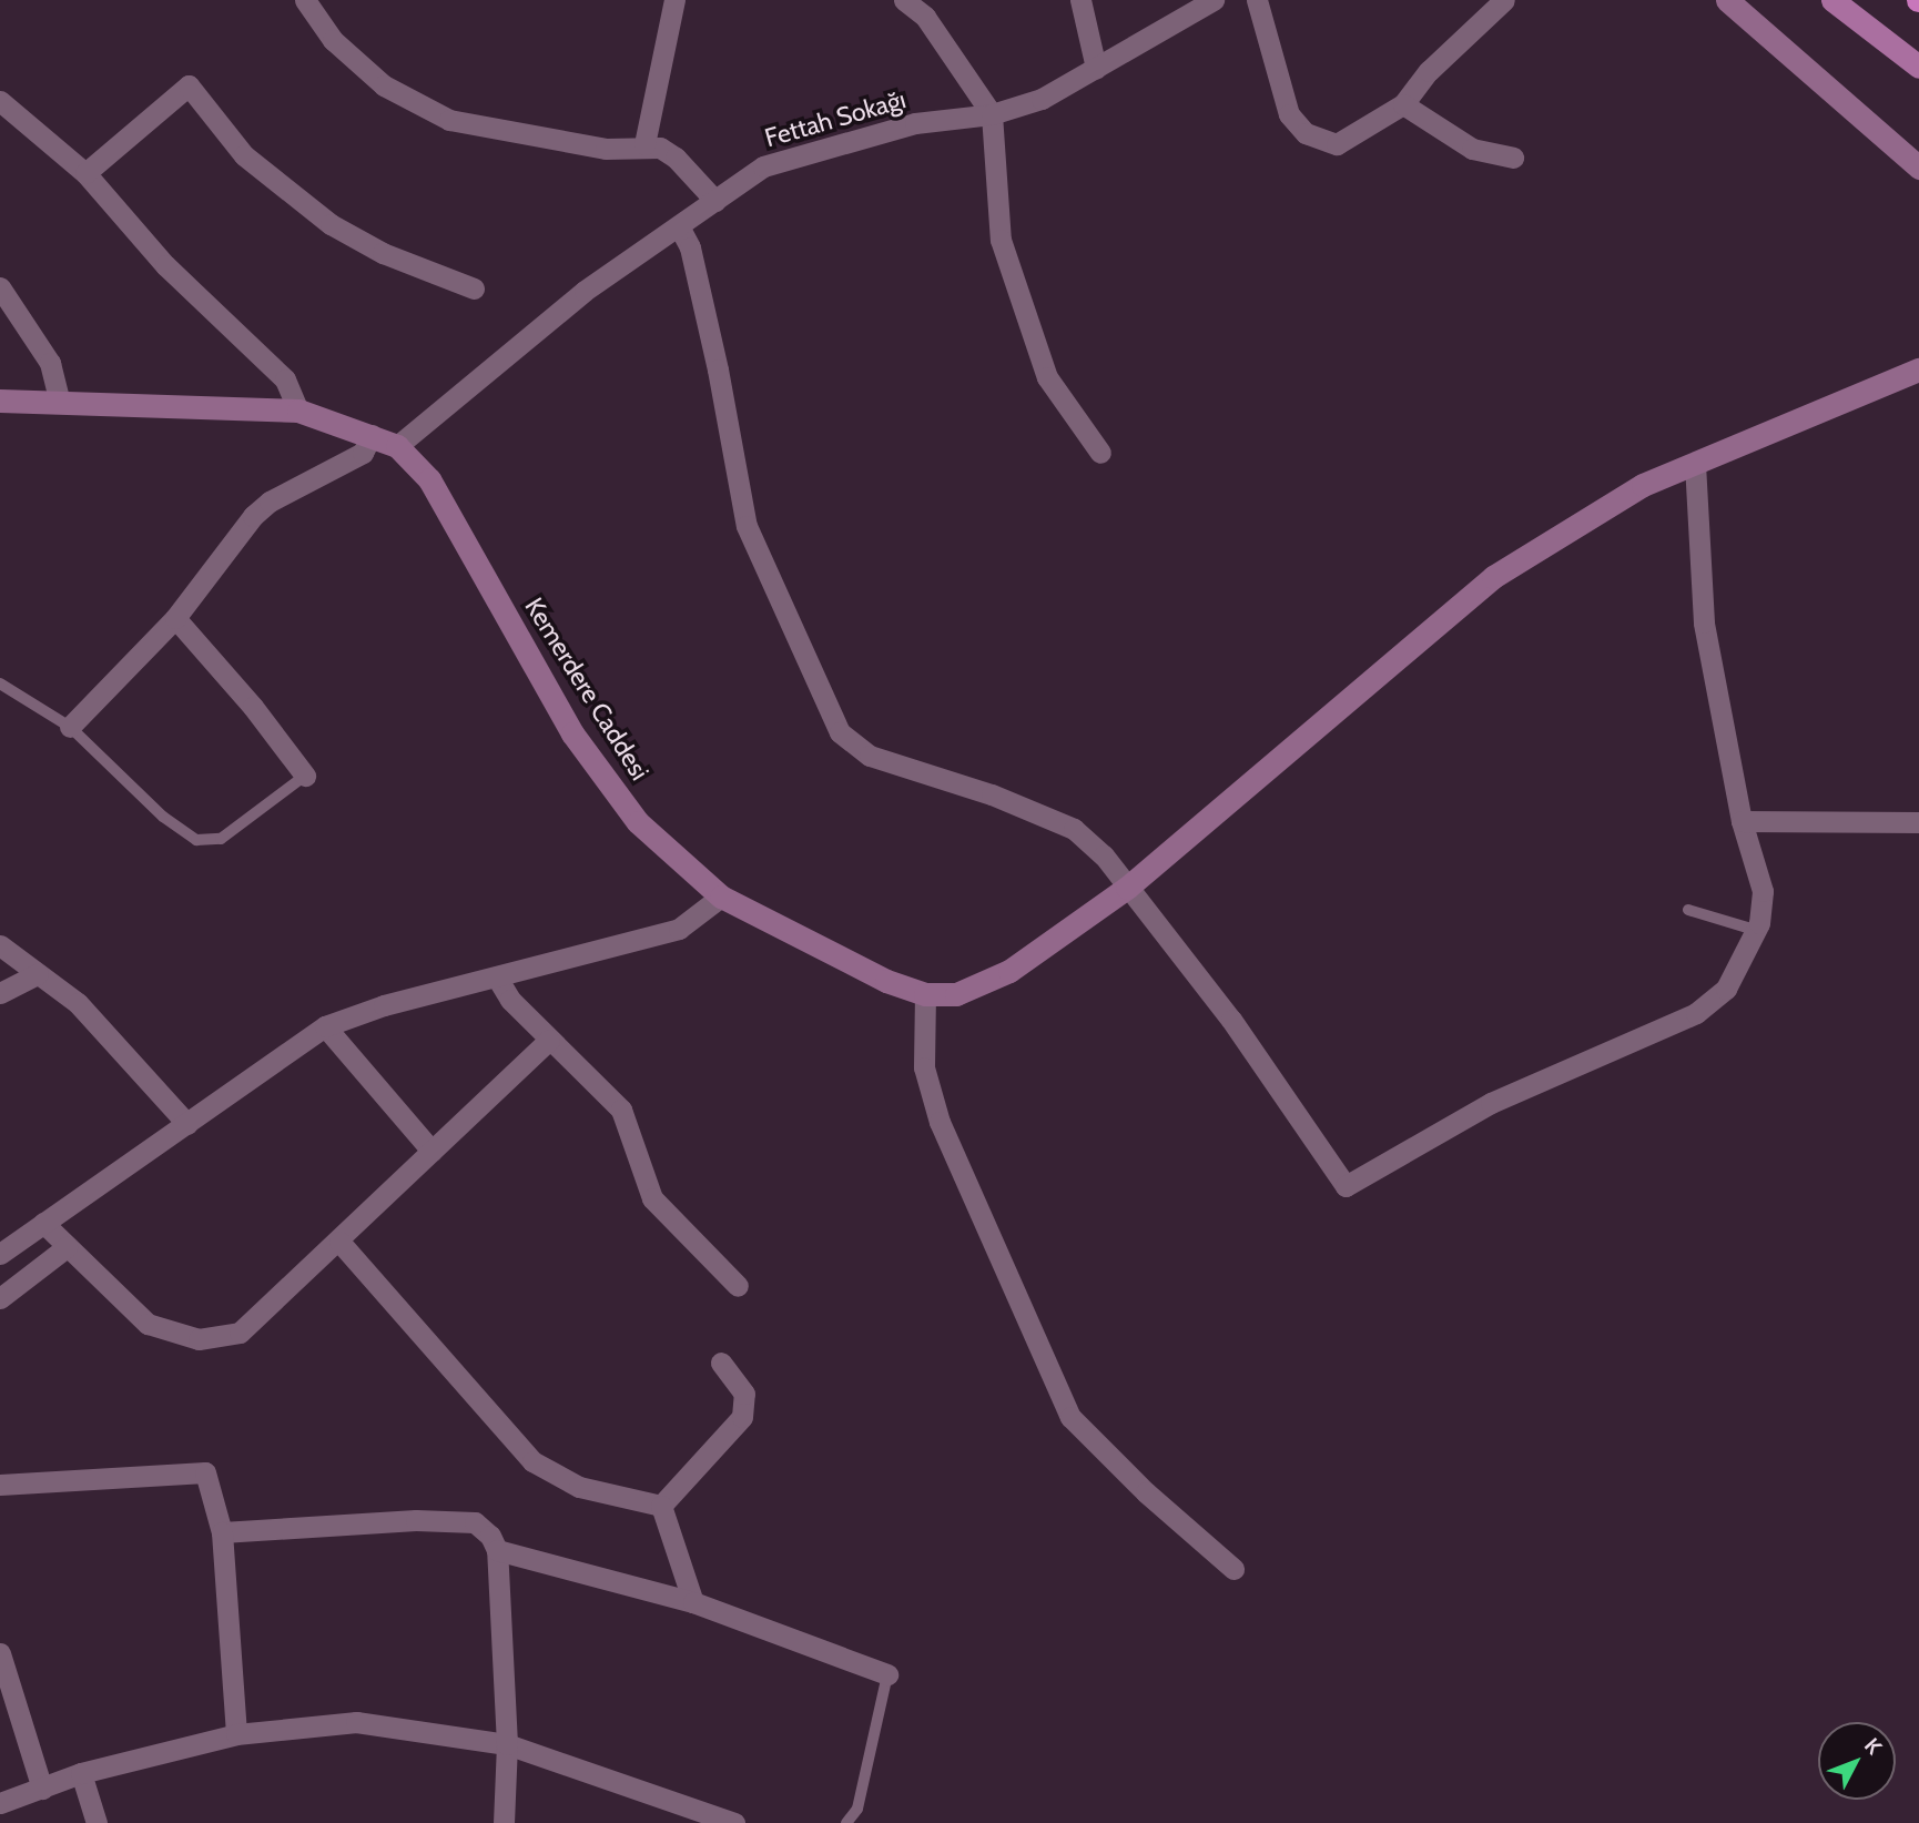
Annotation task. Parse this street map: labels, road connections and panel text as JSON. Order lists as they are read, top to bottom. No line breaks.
{"streets":{"street":["Fettah Sokağı","Kemerdere Caddesi"]},"crossings":[["Fettah Sokağı","Kemerdere Caddesi"]],"north":"top right"}
